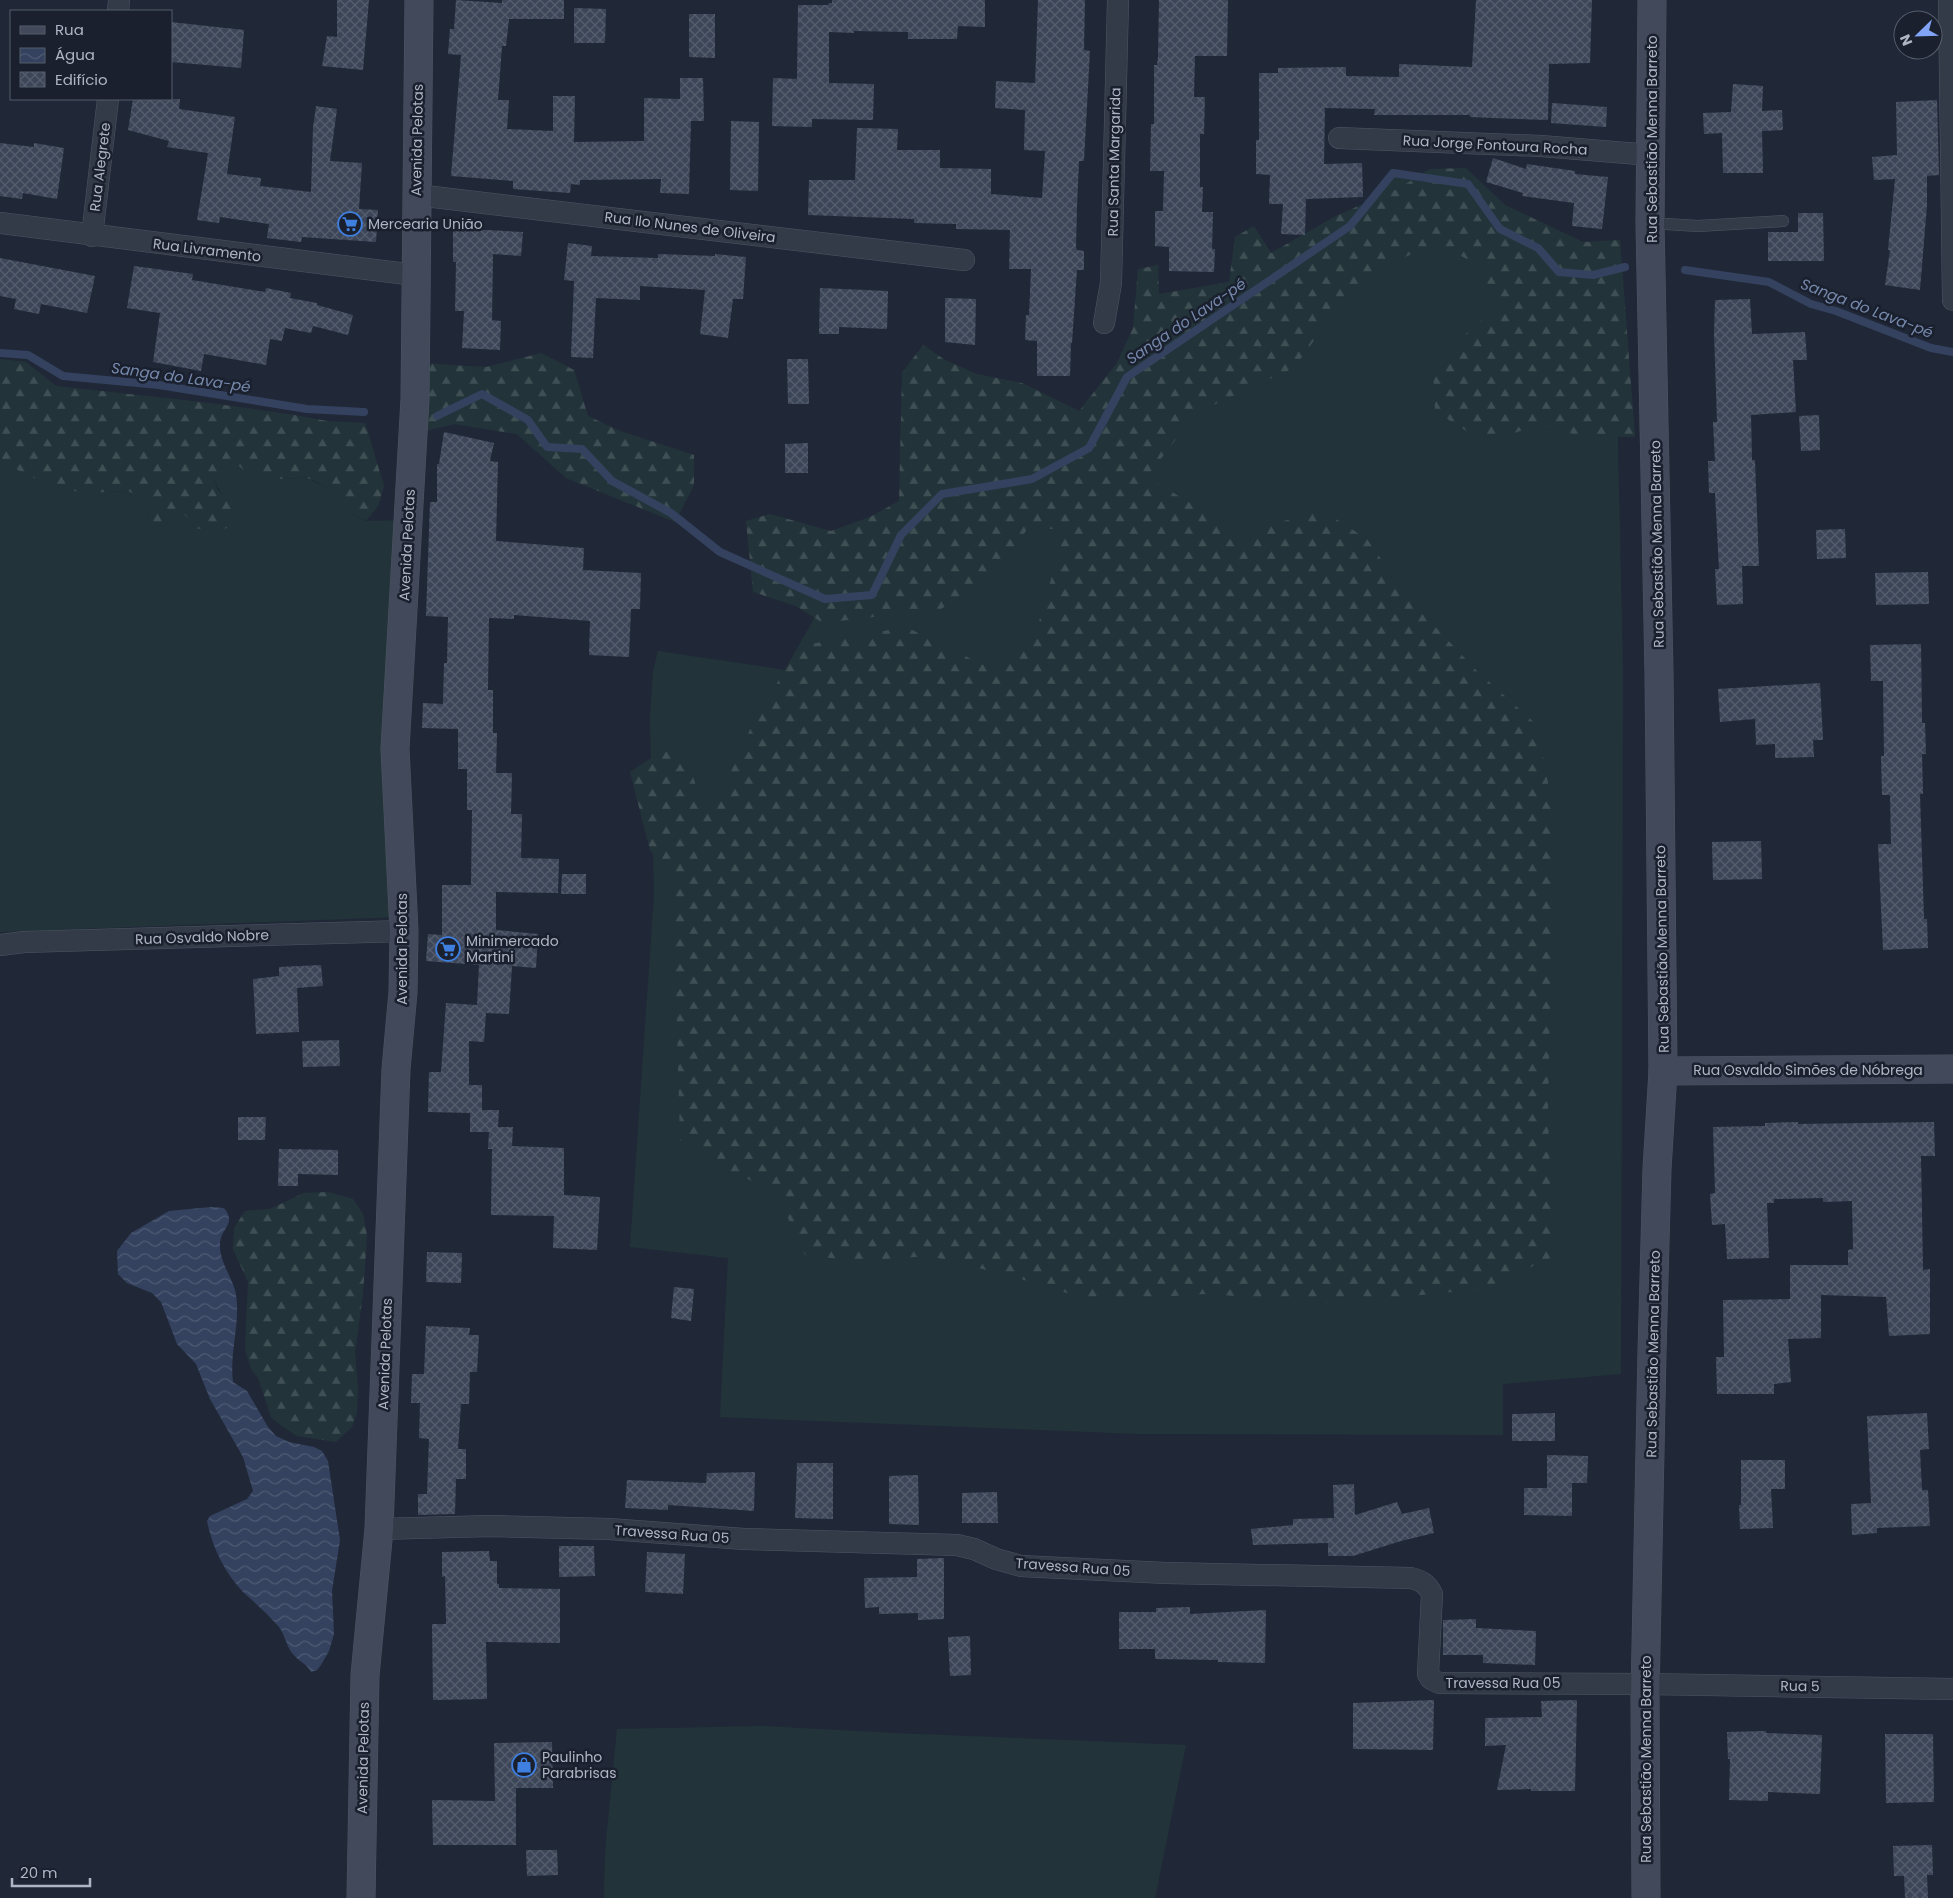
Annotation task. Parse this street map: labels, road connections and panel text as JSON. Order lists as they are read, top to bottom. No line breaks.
{"streets":{"main road":["Rua Sebastião Menna Barreto","Avenida Pelotas","Rua Osvaldo Simões de Nóbrega"],"street":["Rua Jorge Fontoura Rocha","Rua Santa Margarida","Rua Alegrete","Rua Ilo Nunes de Oliveira","Rua Livramento","Rua Osvaldo Nobre","Travessa Rua 05","Rua 5"]},"crossings":[["Rua Sebastião Menna Barreto","Rua Jorge Fontoura Rocha"],["Rua Sebastião Menna Barreto","Rua Osvaldo Simões de Nóbrega"],["Rua Sebastião Menna Barreto","Travessa Rua 05"],["Rua Sebastião Menna Barreto","Rua 5"],["Avenida Pelotas","Rua Ilo Nunes de Oliveira"],["Avenida Pelotas","Rua Livramento"],["Avenida Pelotas","Rua Osvaldo Nobre"],["Avenida Pelotas","Travessa Rua 05"],["Rua Alegrete","Rua Livramento"],["Travessa Rua 05","Rua 5"]],"water":["Sanga do Lava-pé"],"places":{"supermarket":["Mercearia União","Minimercado Martini"],"shop":["Paulinho Parabrisas"]},"legend":["Rua","Água","Edifício"],"scale_bar":"20 m","north":"bottom left"}
